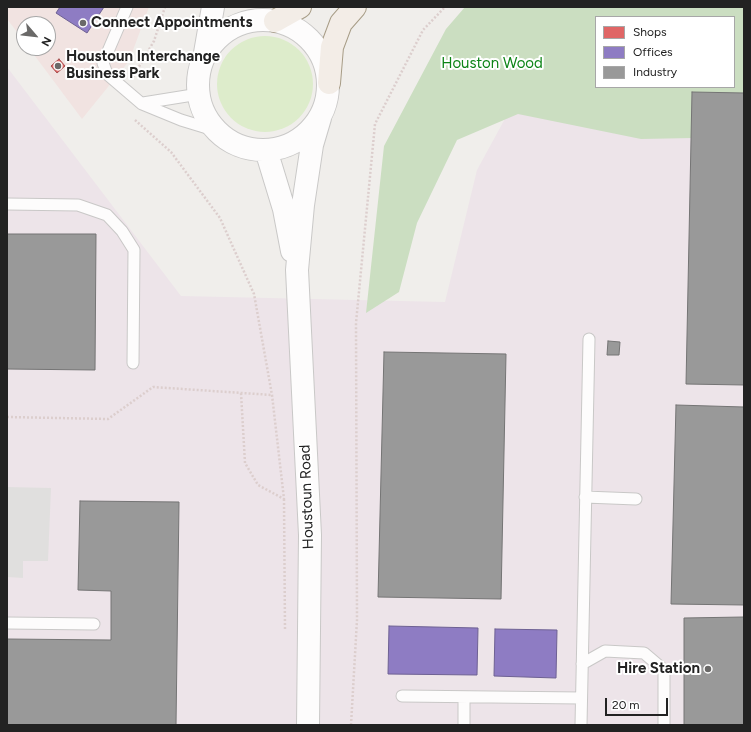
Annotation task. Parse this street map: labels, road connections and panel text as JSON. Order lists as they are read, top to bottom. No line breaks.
{"streets":{"street":["Houstoun Road"]},"parks":["Houston Wood"],"places":["Connect Appointments","Houstoun Interchange Business Park","Hire Station"],"legend":["Shops","Offices","Industry"],"scale_bar":"20 m","north":"bottom right"}
